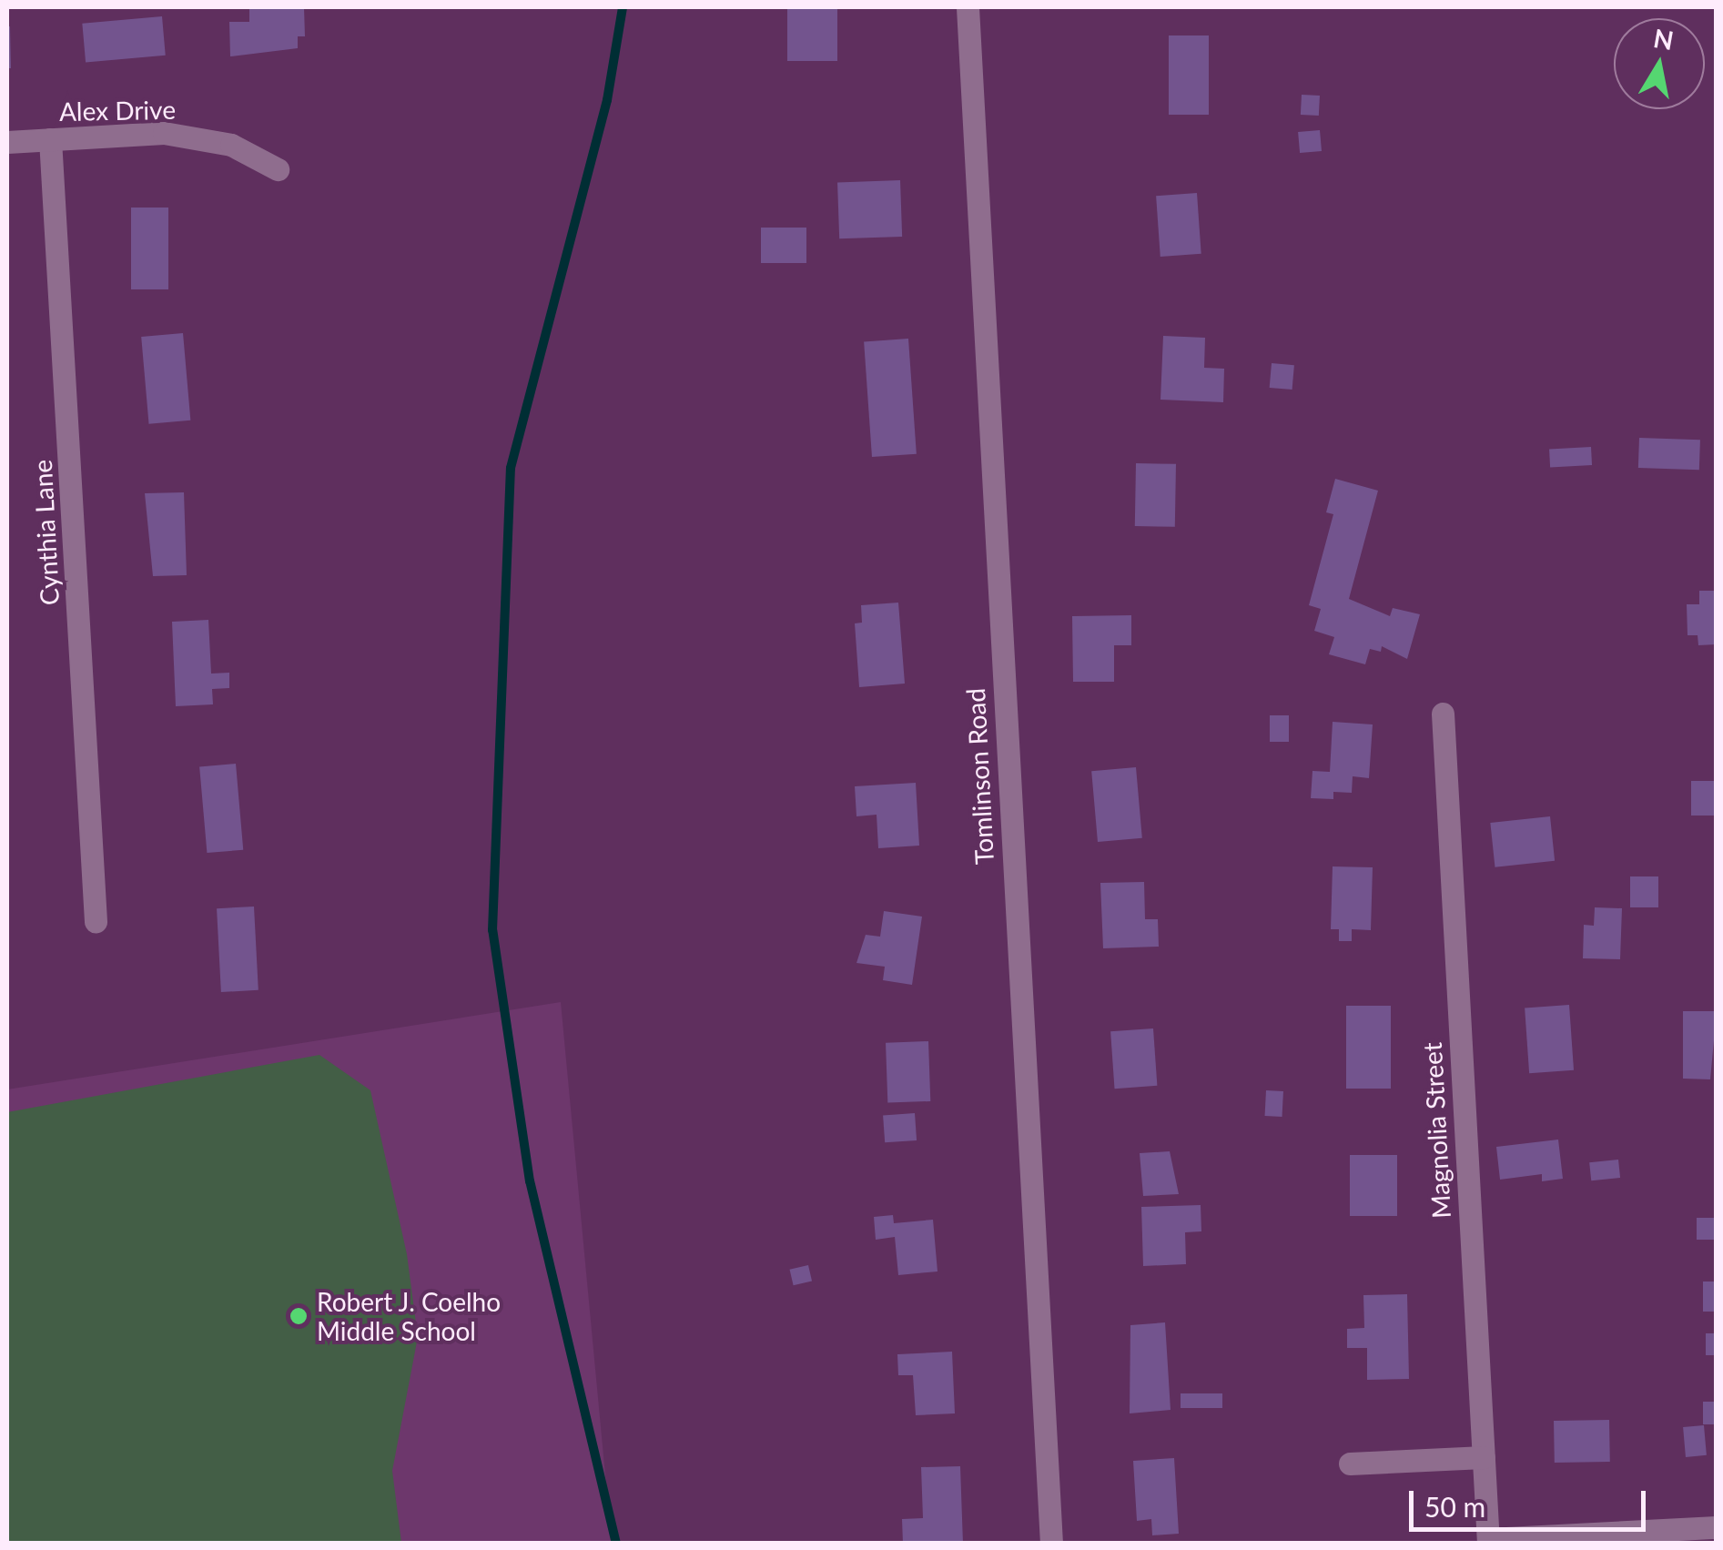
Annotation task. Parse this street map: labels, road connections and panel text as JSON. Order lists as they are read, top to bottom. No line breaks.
{"streets":{"street":["Alex Drive","Cynthia Lane","Tomlinson Road","Magnolia Street"]},"crossings":[["Alex Drive","Cynthia Lane"]],"places":["Robert J. Coelho Middle School"],"scale_bar":"50 m","north":"top"}
